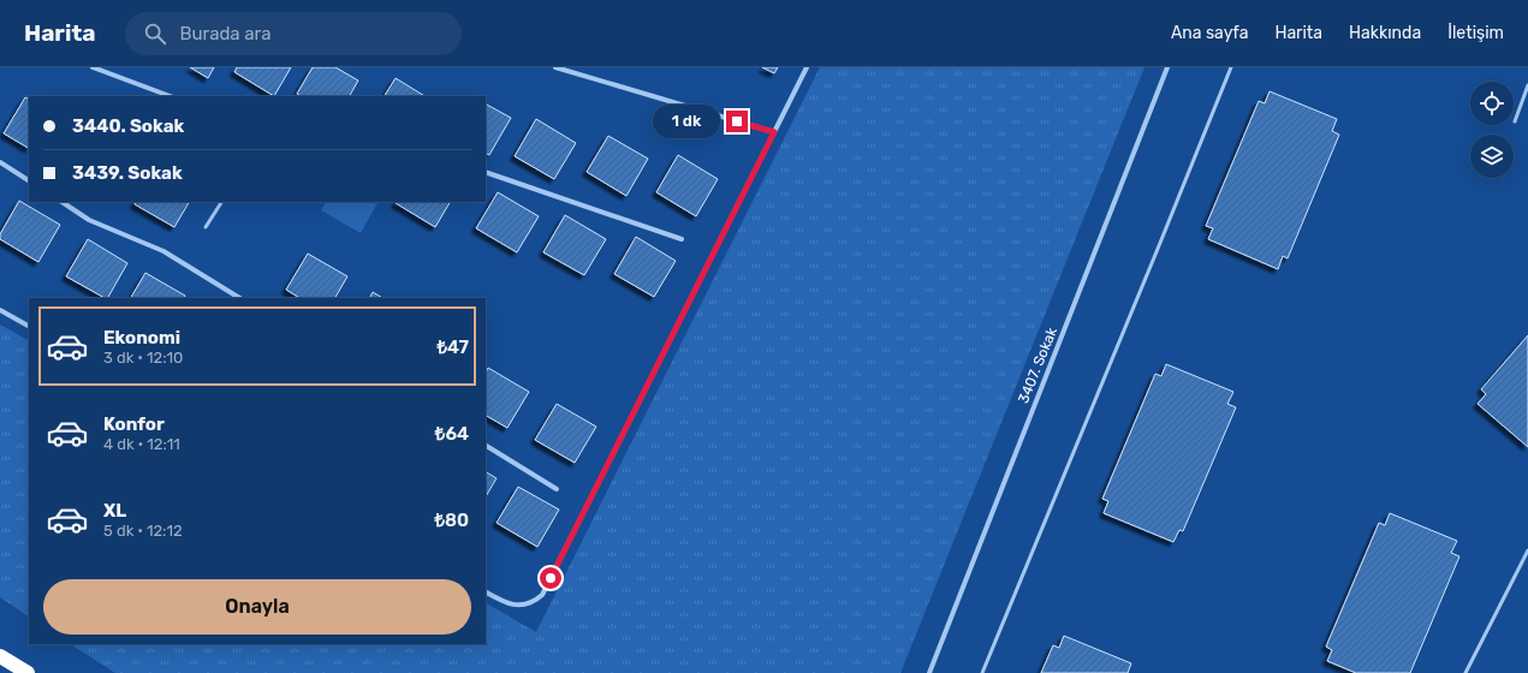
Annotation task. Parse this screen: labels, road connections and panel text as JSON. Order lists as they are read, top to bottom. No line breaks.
{"streets":{"street":["3407. Sokak"]},"page":{"header":"Harita","search":"Burada ara","nav":["Ana sayfa","Harita","Hakkında","İletişim"],"banner":["3440. Sokak","3439. Sokak"],"bubble":"1 dk","list":[{"name":"Ekonomi","note":"3 dk · 12:10","value":"₺47"},{"name":"Konfor","note":"4 dk · 12:11","value":"₺64"},{"name":"XL","note":"5 dk · 12:12","value":"₺80"}],"buttons":"Onayla"}}
